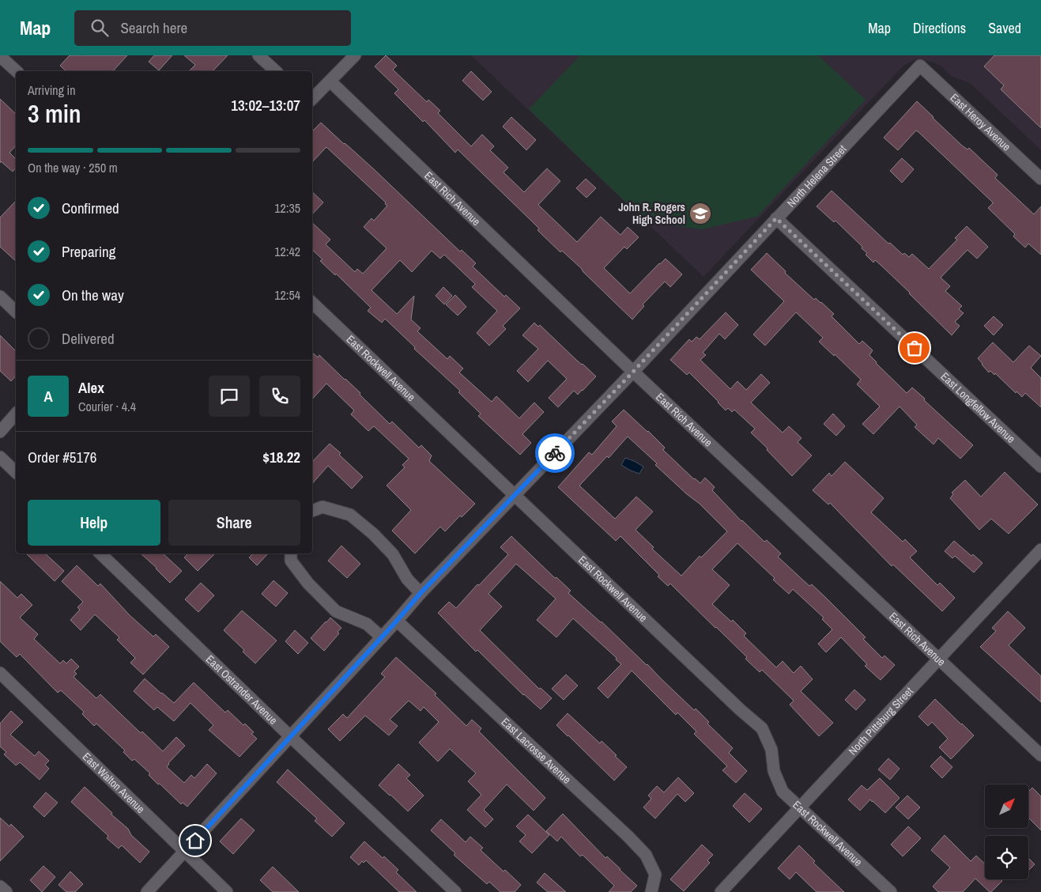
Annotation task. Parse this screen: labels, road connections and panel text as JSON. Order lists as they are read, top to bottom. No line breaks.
{"streets":{"street":["East Heroy Avenue","North Helena Street","East Rich Avenue","East Rockwell Avenue","East Longfellow Avenue","East Ostrander Avenue","North Pittsburg Street","East Lacrosse Avenue","East Walton Avenue"]},"crossings":[["East Heroy Avenue","North Helena Street"],["North Helena Street","East Rich Avenue"],["North Helena Street","East Rockwell Avenue"],["North Helena Street","East Longfellow Avenue"],["North Helena Street","East Ostrander Avenue"],["North Helena Street","East Lacrosse Avenue"],["North Helena Street","East Walton Avenue"],["East Rich Avenue","North Pittsburg Street"],["East Rockwell Avenue","North Pittsburg Street"]],"places":{"school or university":["John R. Rogers High School"]},"north":"top right","page":{"header":"Map","search":"Search here","nav":["Map","Directions","Saved"],"heading":["3 min","Arriving in","13:02–13:07"],"panel":["Alex","Courier · 4.4","Order #5176","$18.22"],"bar":"On the way · 250 m","list":[["Confirmed","12:35"],["Preparing","12:42"],["On the way","12:54"],"Delivered"],"round":"A","buttons":["Help","Share"]}}
